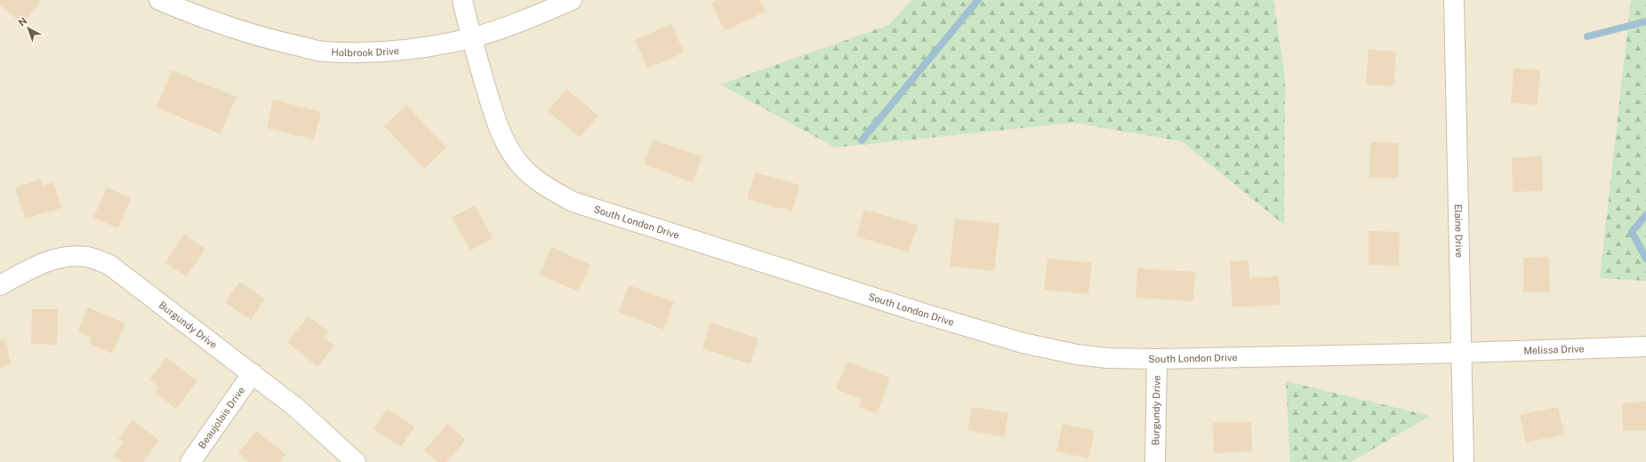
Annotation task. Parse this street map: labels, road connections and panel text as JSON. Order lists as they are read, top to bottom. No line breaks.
{"streets":{"street":["Holbrook Drive","South London Drive","Elaine Drive","Burgundy Drive","Melissa Drive","Beaujolais Drive"]},"crossings":[["Holbrook Drive","South London Drive"],["South London Drive","Elaine Drive"],["South London Drive","Burgundy Drive"],["South London Drive","Melissa Drive"],["Elaine Drive","Melissa Drive"],["Burgundy Drive","Beaujolais Drive"]],"north":"top left"}
